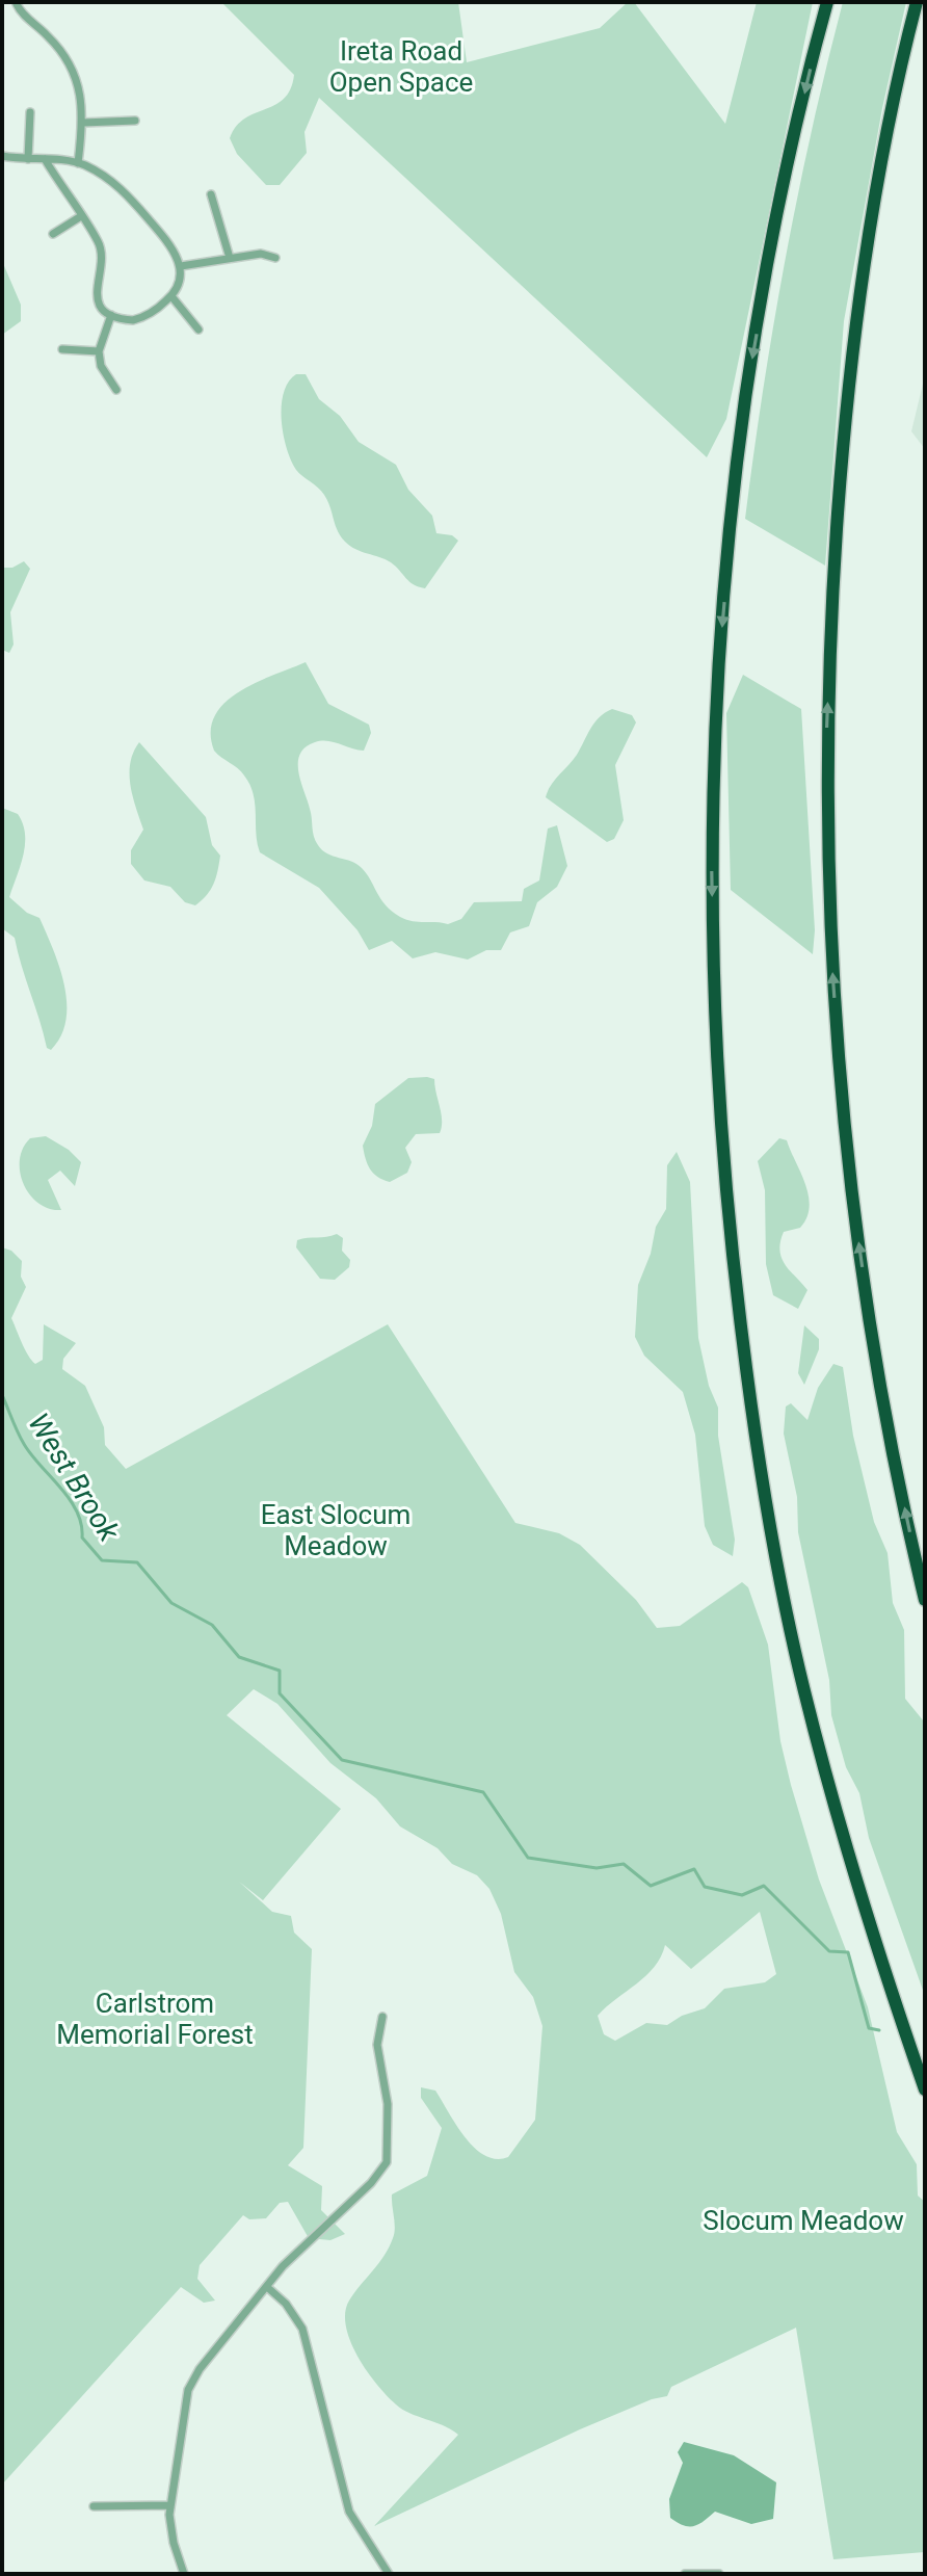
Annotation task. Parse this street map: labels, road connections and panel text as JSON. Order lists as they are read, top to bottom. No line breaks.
{"water":["West Brook"],"parks":["Ireta Road Open Space","East Slocum Meadow","Carlstrom Memorial Forest","Slocum Meadow"]}
